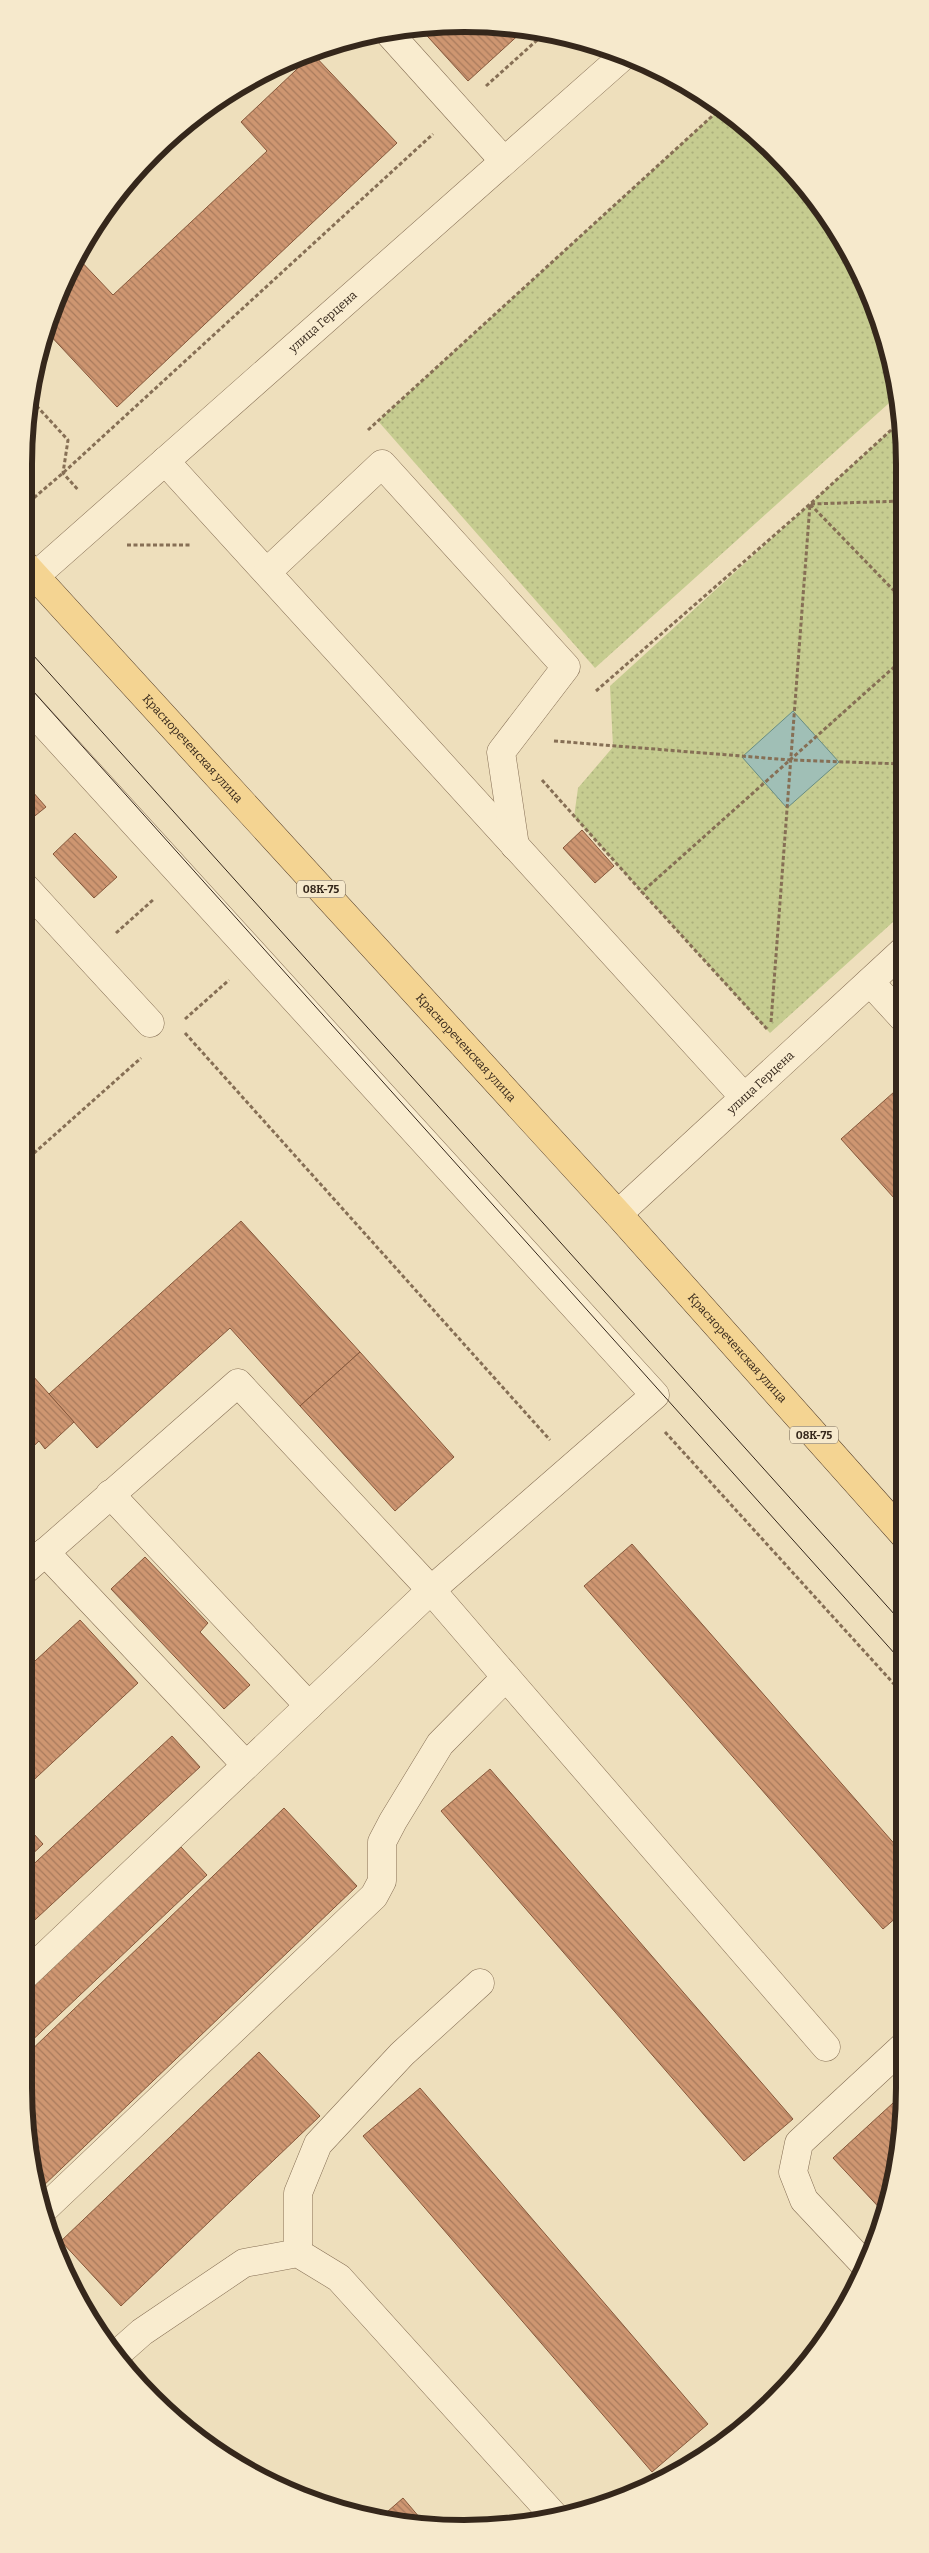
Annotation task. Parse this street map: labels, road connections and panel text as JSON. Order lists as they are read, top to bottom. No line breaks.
{"streets":{"main road":["Краснореченская улица","08К-75"],"street":["улица Герцена"]},"crossings":[["улица Герцена","Краснореченская улица"]]}
